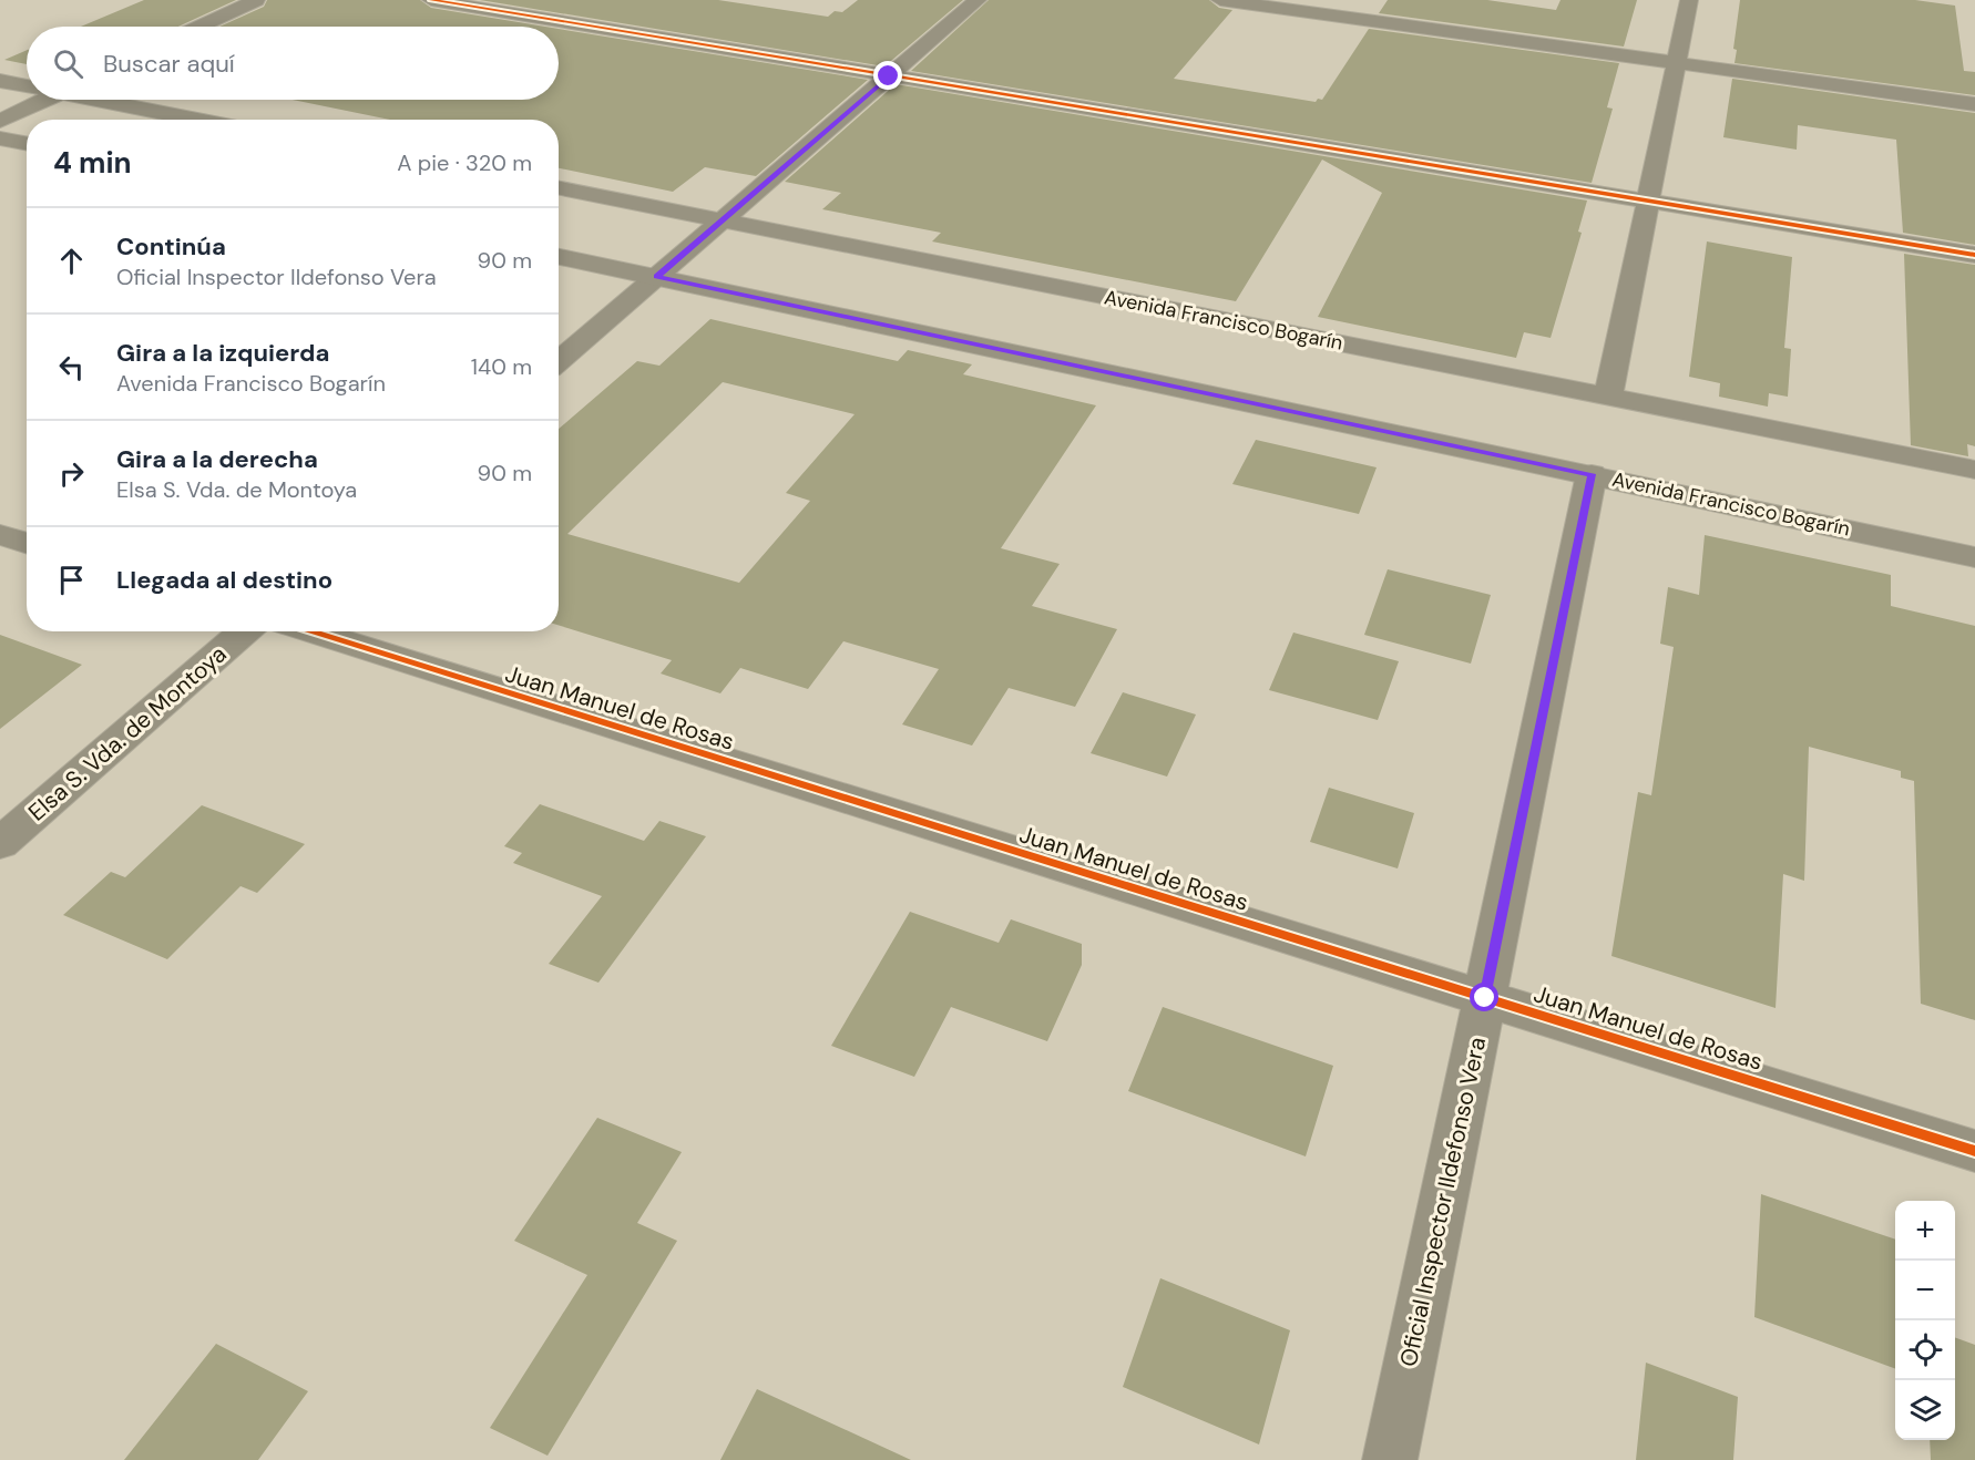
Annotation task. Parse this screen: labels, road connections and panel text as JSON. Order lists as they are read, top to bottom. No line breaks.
{"streets":{"street":["Avenida Francisco Bogarín","Juan Manuel de Rosas","Elsa S. Vda. de Montoya","Oficial Inspector Ildefonso Vera"]},"crossings":[["Avenida Francisco Bogarín","Oficial Inspector Ildefonso Vera"],["Juan Manuel de Rosas","Oficial Inspector Ildefonso Vera"]],"page":{"search":"Buscar aquí","heading":["4 min","A pie · 320 m"],"list":[["Continúa","Oficial Inspector Ildefonso Vera","90 m"],["Gira a la izquierda","Avenida Francisco Bogarín","140 m"],["Gira a la derecha","Elsa S. Vda. de Montoya","90 m"],"Llegada al destino"],"map_buttons":["+","−"]}}
